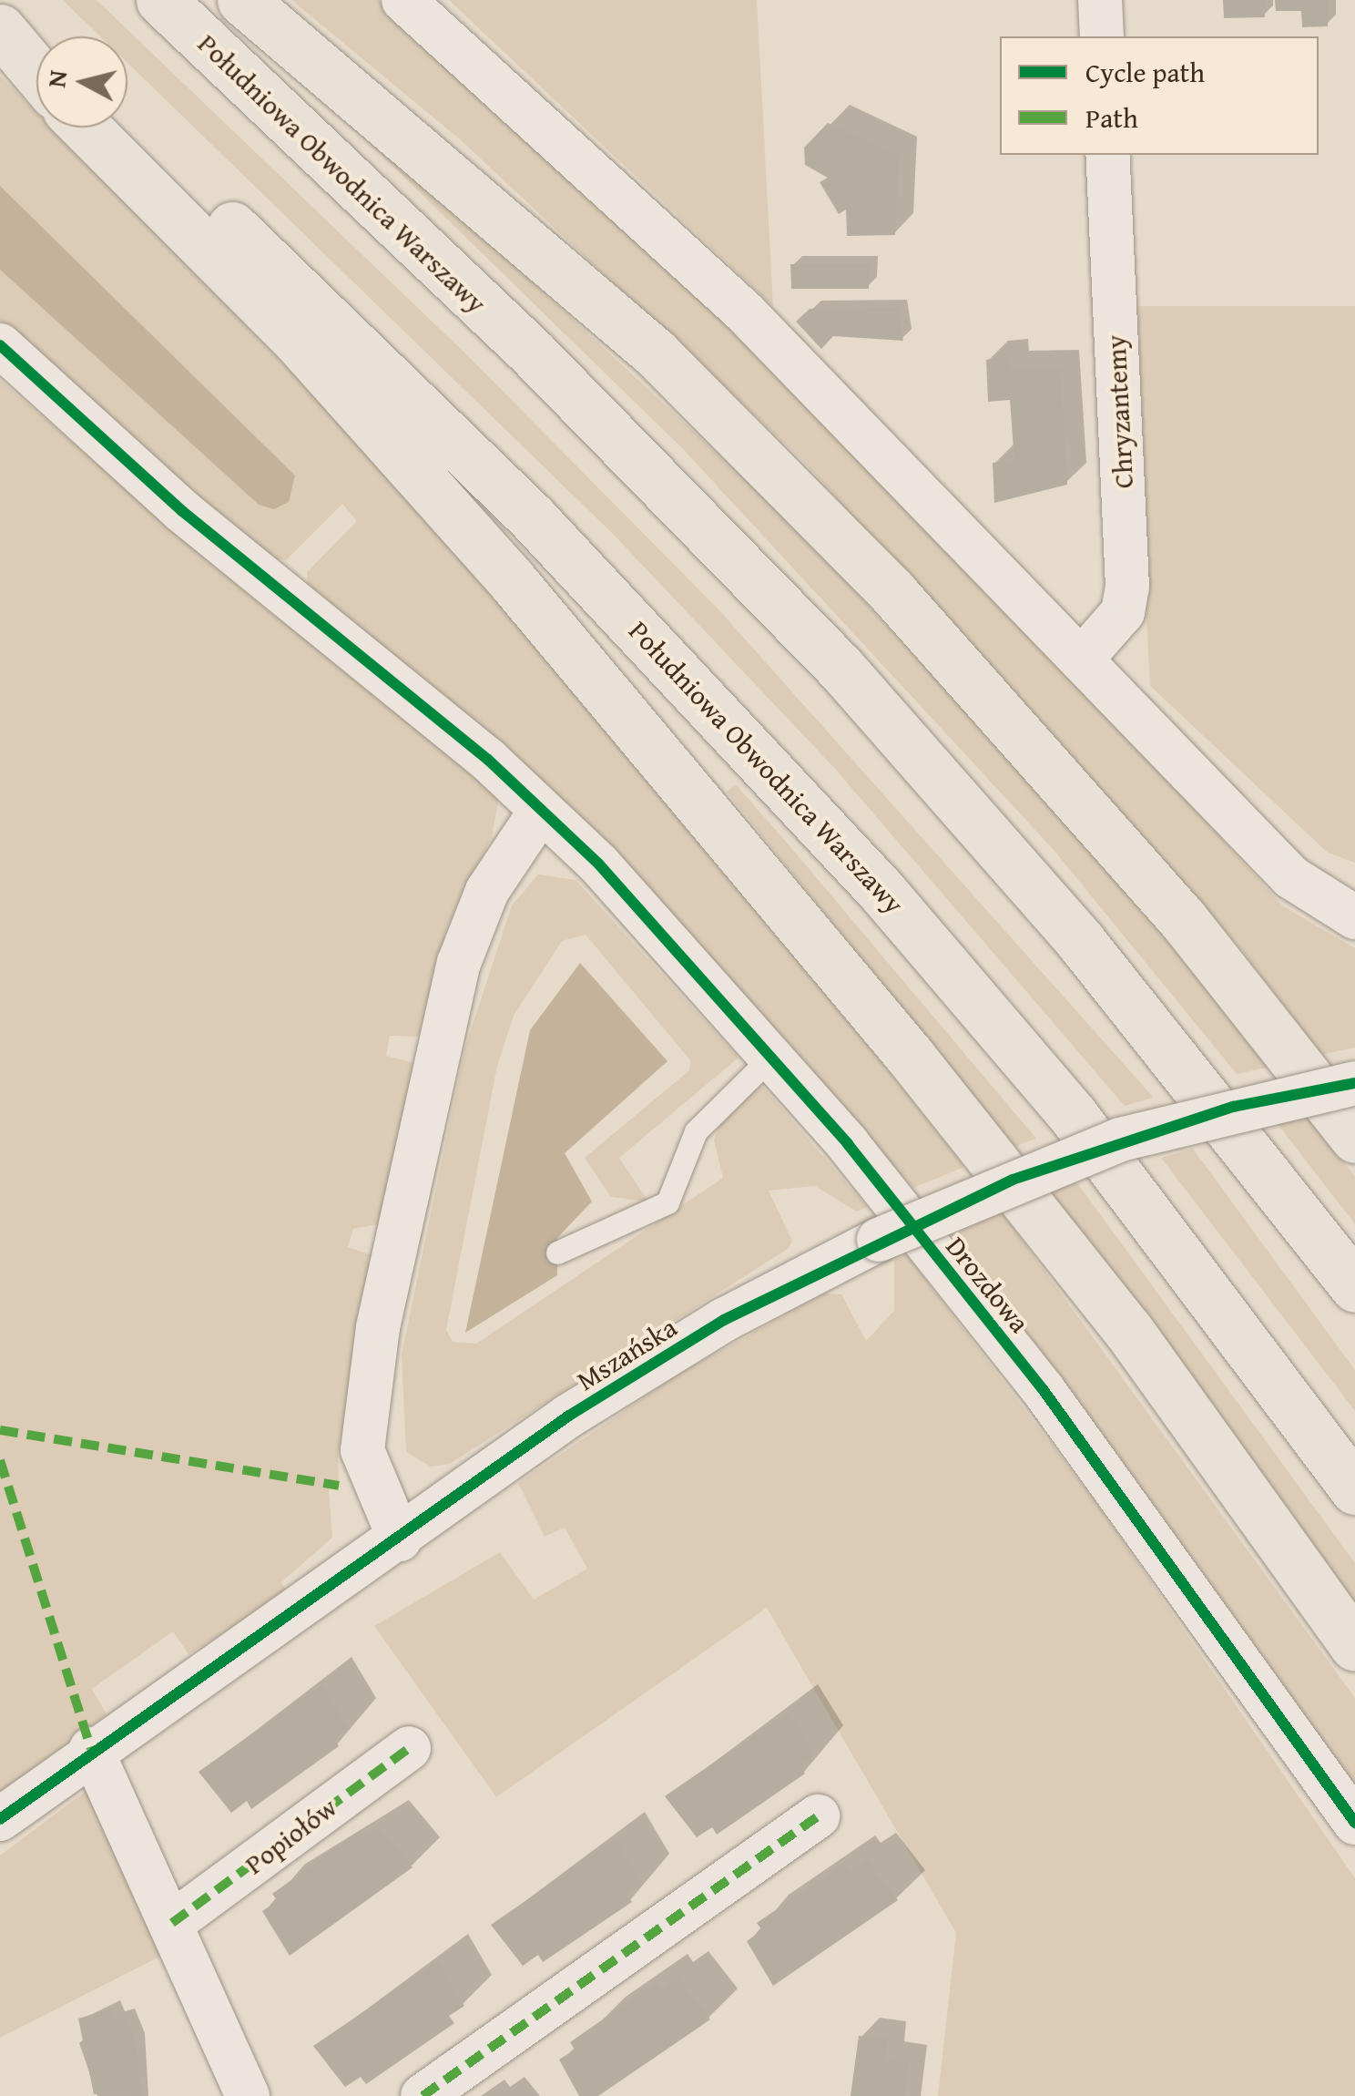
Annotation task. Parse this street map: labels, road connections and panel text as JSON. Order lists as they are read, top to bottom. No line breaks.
{"streets":{"highway":["Południowa Obwodnica Warszawy"],"street":["Chryzantemy","Drozdowa","Mszańska","Popiołów"]},"legend":["Cycle path","Path"],"north":"left"}
